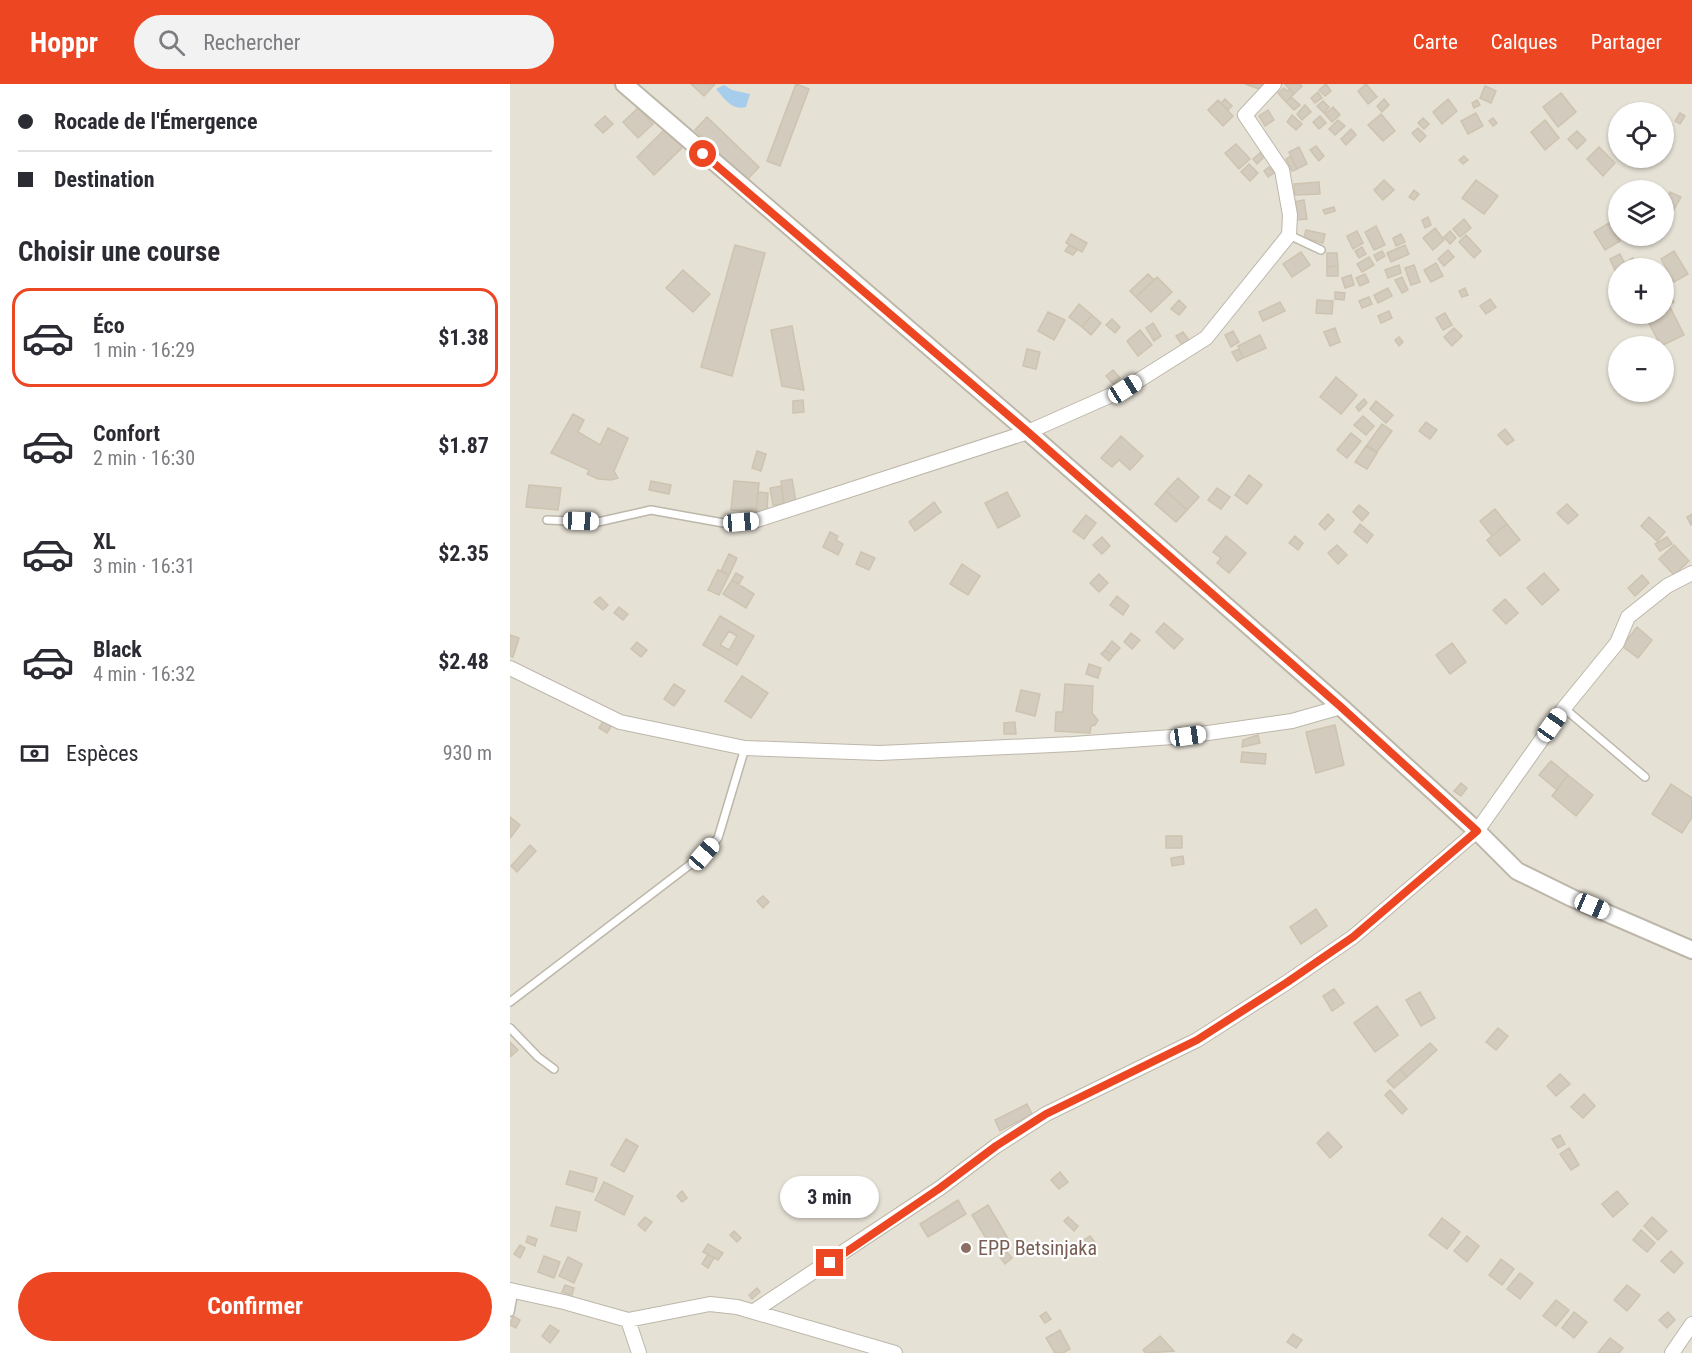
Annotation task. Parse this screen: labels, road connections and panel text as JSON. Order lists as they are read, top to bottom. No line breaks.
{"places":["EPP Betsinjaka"],"page":{"header":"Hoppr","search":"Rechercher","nav":["Carte","Calques","Partager"],"banner":["Rocade de l'Émergence","Destination"],"map_buttons":["+","−"],"heading":"Choisir une course","list":[{"name":"Éco","note":"1 min · 16:29","value":"$1.38"},{"name":"Confort","note":"2 min · 16:30","value":"$1.87"},{"name":"XL","note":"3 min · 16:31","value":"$2.35"},{"name":"Black","note":"4 min · 16:32","value":"$2.48"}],"pay":["Espèces","930 m"],"bubble":"3 min","buttons":"Confirmer"}}
